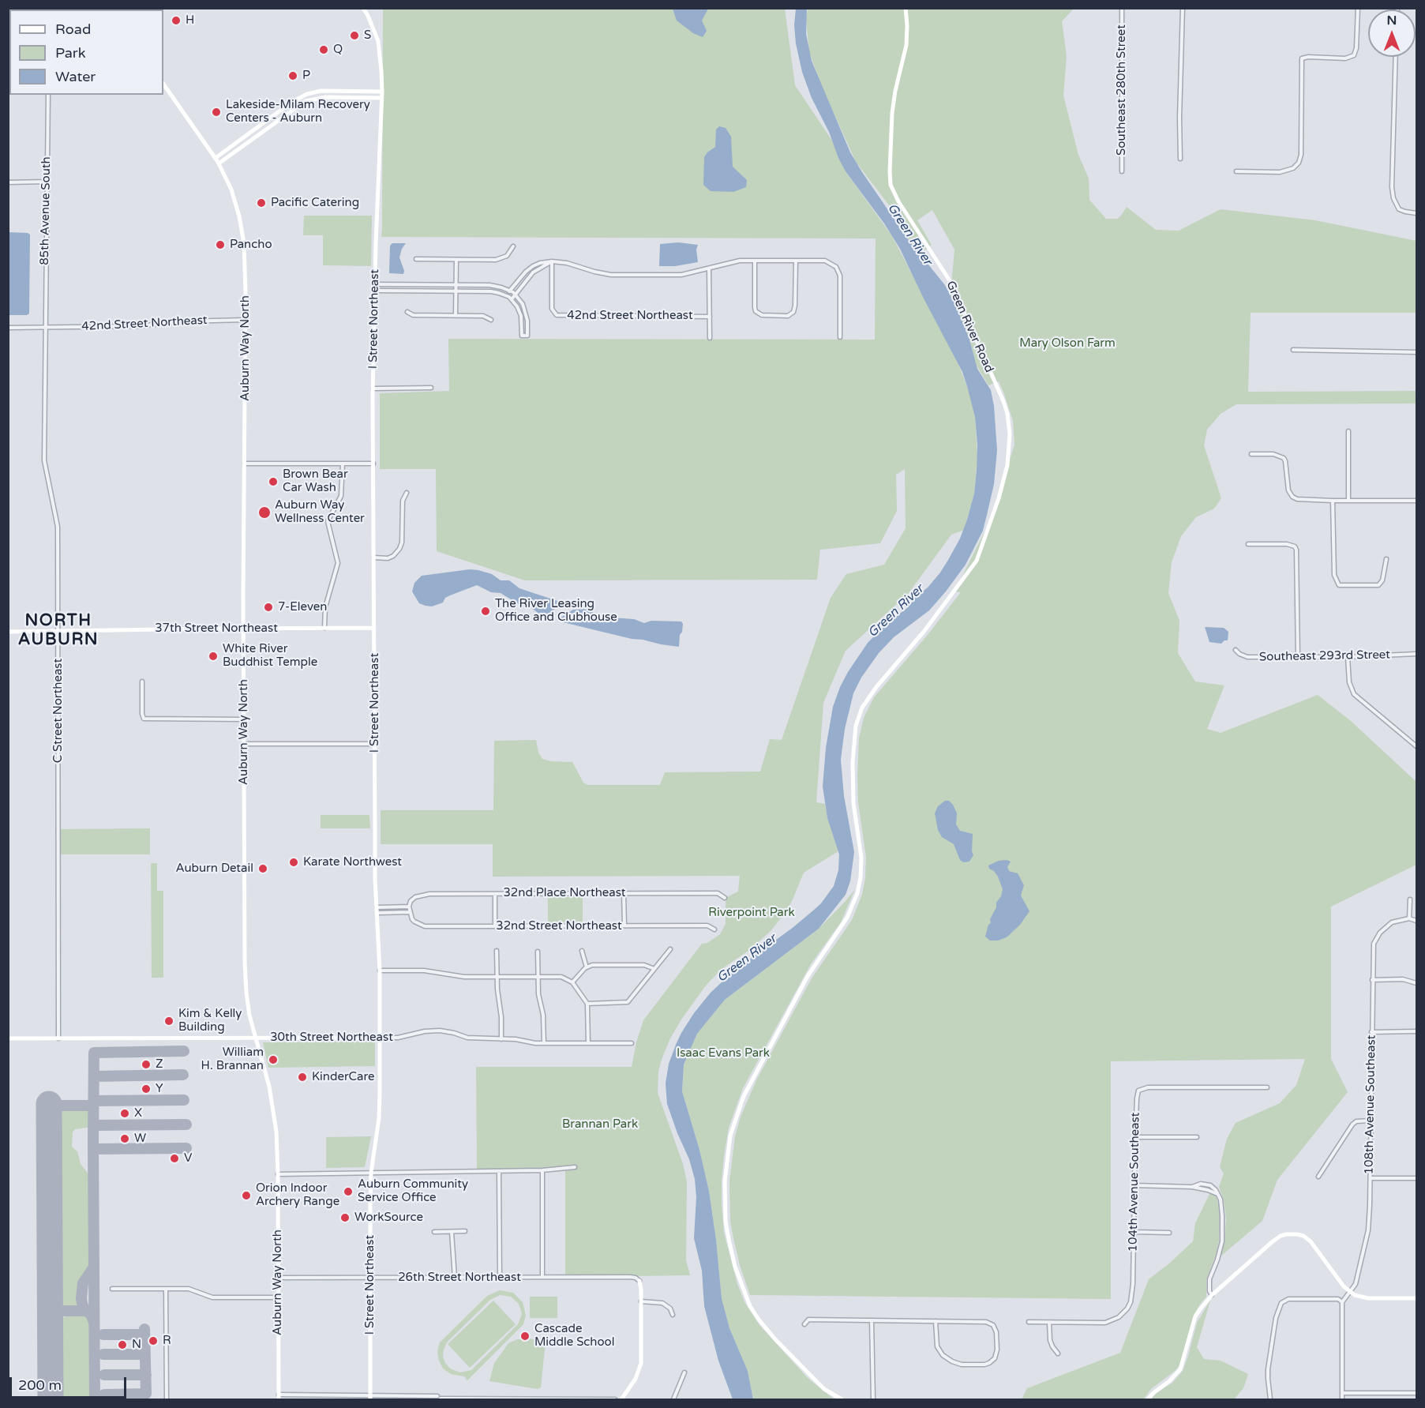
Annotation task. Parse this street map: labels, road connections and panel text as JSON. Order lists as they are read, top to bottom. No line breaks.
{"streets":{"street":["Southeast 280th Street","85th Avenue South","42nd Street Northeast","I Street Northeast","Green River Road","Auburn Way North","37th Street Northeast","Southeast 293rd Street","C Street Northeast","32nd Place Northeast","32nd Street Northeast","30th Street Northeast","108th Avenue Southeast","104th Avenue Southeast","26th Street Northeast"]},"crossings":[["85th Avenue South","42nd Street Northeast"],["85th Avenue South","C Street Northeast"],["42nd Street Northeast","Auburn Way North"],["42nd Street Northeast","C Street Northeast"],["I Street Northeast","37th Street Northeast"],["I Street Northeast","30th Street Northeast"],["I Street Northeast","26th Street Northeast"],["Auburn Way North","37th Street Northeast"],["Auburn Way North","30th Street Northeast"],["Auburn Way North","26th Street Northeast"],["37th Street Northeast","C Street Northeast"],["C Street Northeast","30th Street Northeast"]],"districts":["NORTH AUBURN"],"water":["Green River"],"parks":["Mary Olson Farm","Riverpoint Park","Isaac Evans Park","Brannan Park"],"places":["H","S","Q","P","Lakeside-Milam Recovery Centers - Auburn","Pacific Catering","Pancho","Brown Bear Car Wash","Auburn Way Wellness Center","7-Eleven","The River Leasing Office and Clubhouse","White River Buddhist Temple","Karate Northwest","Auburn Detail","Kim & Kelly Building","William H. Brannan","Z","KinderCare","Y","X","W","V","Auburn Community Service Office","Orion Indoor Archery Range","WorkSource","Cascade Middle School","R","N"],"legend":["Road","Park","Water"],"scale_bar":"200 m","north":"top"}
